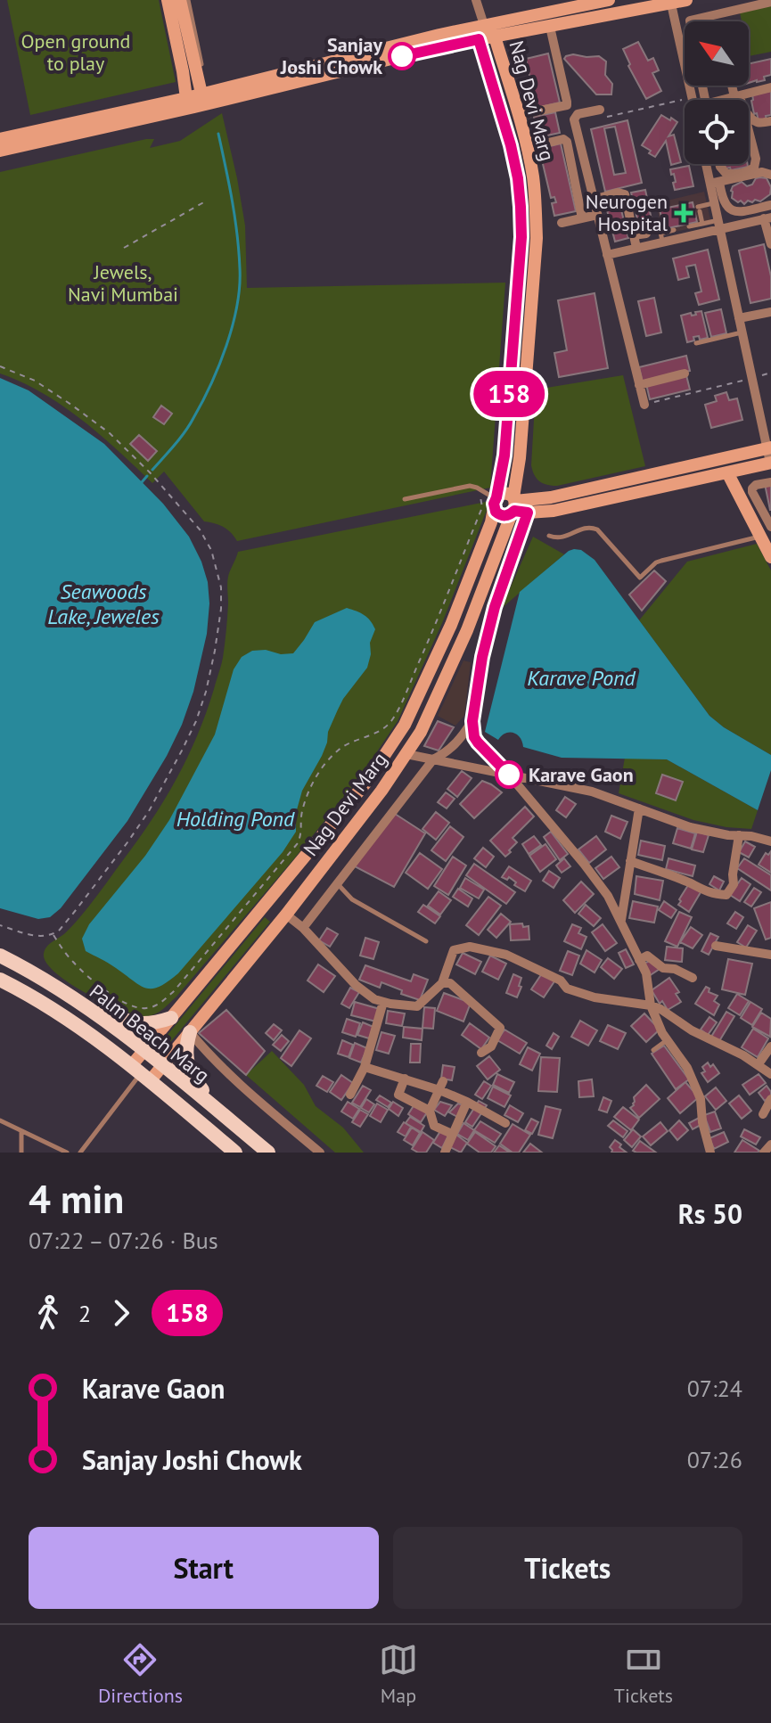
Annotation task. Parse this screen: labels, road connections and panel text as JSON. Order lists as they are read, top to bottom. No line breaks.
{"streets":{"main road":["Nag Devi Marg","Palm Beach Marg"]},"crossings":[["Nag Devi Marg","Palm Beach Marg"]],"water":["Seawoods Lake, Jeweles","Karave Pond","Holding Pond"],"parks":["Open ground to play","Jewels, Navi Mumbai"],"places":{"other":["Sanjay Joshi Chowk","Karave Gaon"],"health":["Neurogen Hospital"]},"lines":["bus line 158"],"north":"top left","page":{"on_map":"158","heading":["4 min","07:22 – 07:26 · Bus","Rs 50"],"legs":["2","158"],"list":[{"name":"Karave Gaon","value":"07:24"},{"name":"Sanjay Joshi Chowk","value":"07:26"}],"buttons":["Start","Tickets"],"tabs":["Directions","Map","Tickets"]}}
